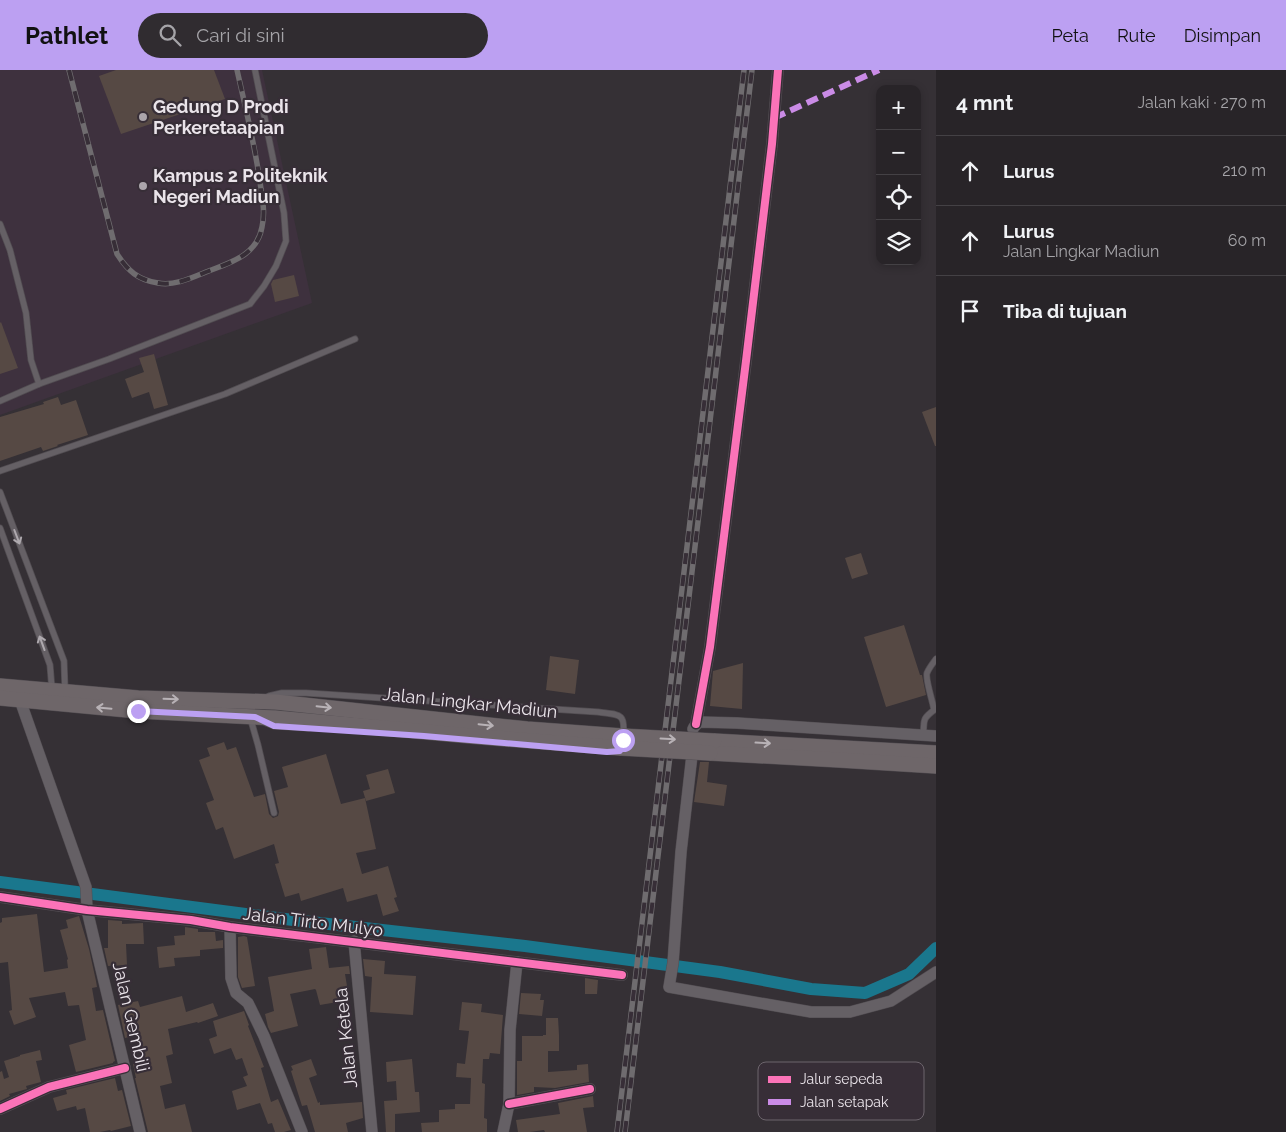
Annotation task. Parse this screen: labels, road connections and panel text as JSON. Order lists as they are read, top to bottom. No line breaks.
{"streets":{"main road":["Jalan Lingkar Madiun"],"street":["Jalan Tirto Mulyo","Jalan Gembili","Jalan Ketela"]},"crossings":[["Jalan Lingkar Madiun","Jalan Gembili"],["Jalan Tirto Mulyo","Jalan Gembili"],["Jalan Tirto Mulyo","Jalan Ketela"]],"places":["Gedung D Prodi Perkeretaapian","Kampus 2 Politeknik Negeri Madiun"],"legend":["Jalur sepeda","Jalan setapak"],"page":{"header":"Pathlet","search":"Cari di sini","nav":["Peta","Rute","Disimpan"],"heading":["4 mnt","Jalan kaki · 270 m"],"map_buttons":["+","−"],"list":[["Lurus","210 m"],["Lurus","Jalan Lingkar Madiun","60 m"],"Tiba di tujuan"]}}
